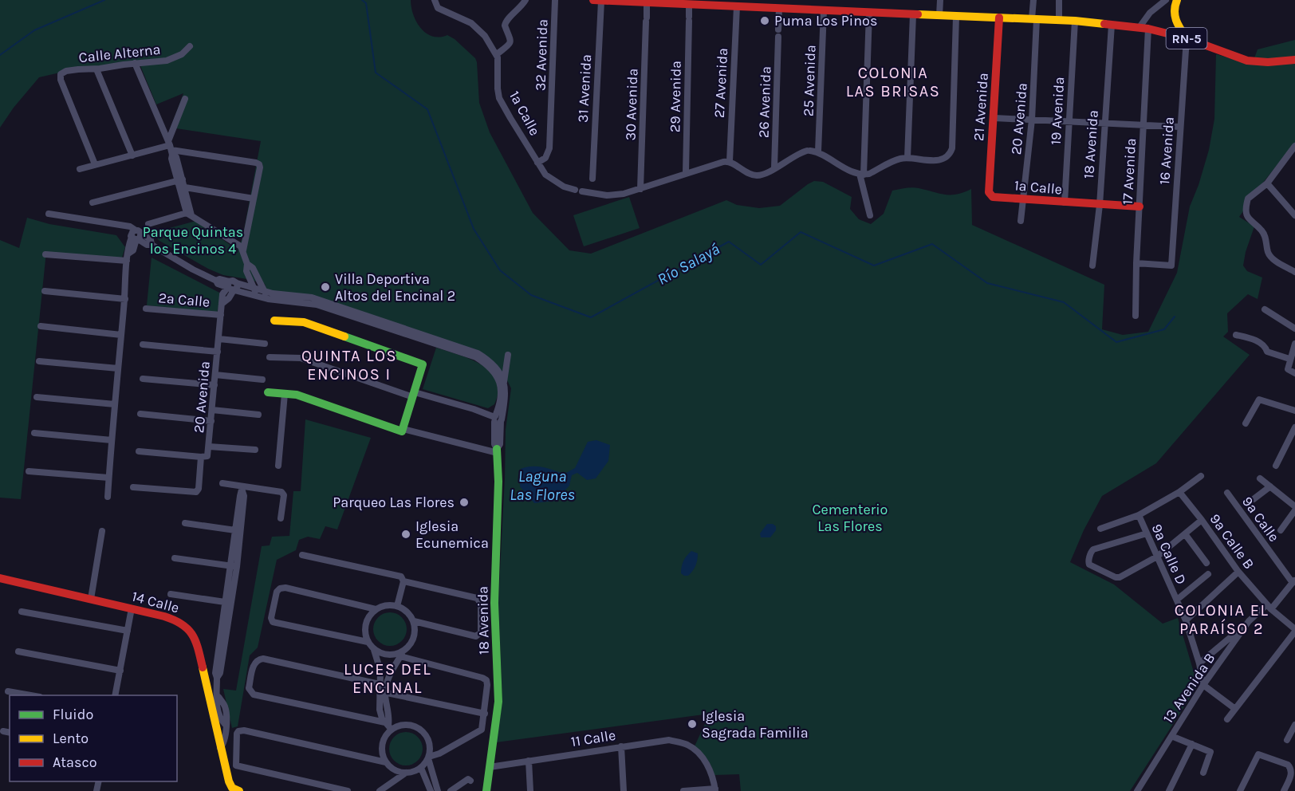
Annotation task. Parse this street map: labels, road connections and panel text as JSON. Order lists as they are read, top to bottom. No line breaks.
{"streets":{"street":["RN-5","Calle Alterna","32 Avenida","25 Avenida","27 Avenida","31 Avenida","29 Avenida","26 Avenida","30 Avenida","21 Avenida","19 Avenida","1a Calle","20 Avenida","18 Avenida","16 Avenida","17 Avenida","2a Calle","9a Calle","9a Calle B","9a Calle D","14 Calle","13 Avenida B","11 Calle"]},"crossings":[["RN-5","25 Avenida"],["RN-5","27 Avenida"],["RN-5","31 Avenida"],["RN-5","29 Avenida"],["RN-5","30 Avenida"],["RN-5","21 Avenida"],["RN-5","19 Avenida"],["RN-5","20 Avenida"],["RN-5","18 Avenida"],["RN-5","16 Avenida"],["RN-5","17 Avenida"],["32 Avenida","1a Calle"],["27 Avenida","1a Calle"],["29 Avenida","1a Calle"],["30 Avenida","1a Calle"],["21 Avenida","1a Calle"],["19 Avenida","1a Calle"],["1a Calle","20 Avenida"],["1a Calle","18 Avenida"],["1a Calle","17 Avenida"],["20 Avenida","18 Avenida"],["20 Avenida","2a Calle"],["18 Avenida","11 Calle"],["16 Avenida","17 Avenida"],["9a Calle","13 Avenida B"],["9a Calle B","13 Avenida B"],["9a Calle D","13 Avenida B"]],"districts":["COLONIA LAS BRISAS","QUINTA LOS ENCINOS I","COLONIA EL PARAÍSO 2","LUCES DEL ENCINAL"],"water":["Río Salayá","Laguna Las Flores"],"parks":["Parque Quintas los Encinos 4","Cementerio Las Flores"],"places":["Puma Los Pinos","Villa Deportiva Altos del Encinal 2","Parqueo Las Flores","Iglesia Ecunemica","Iglesia Sagrada Familia"],"legend":["Fluido","Lento","Atasco"]}
